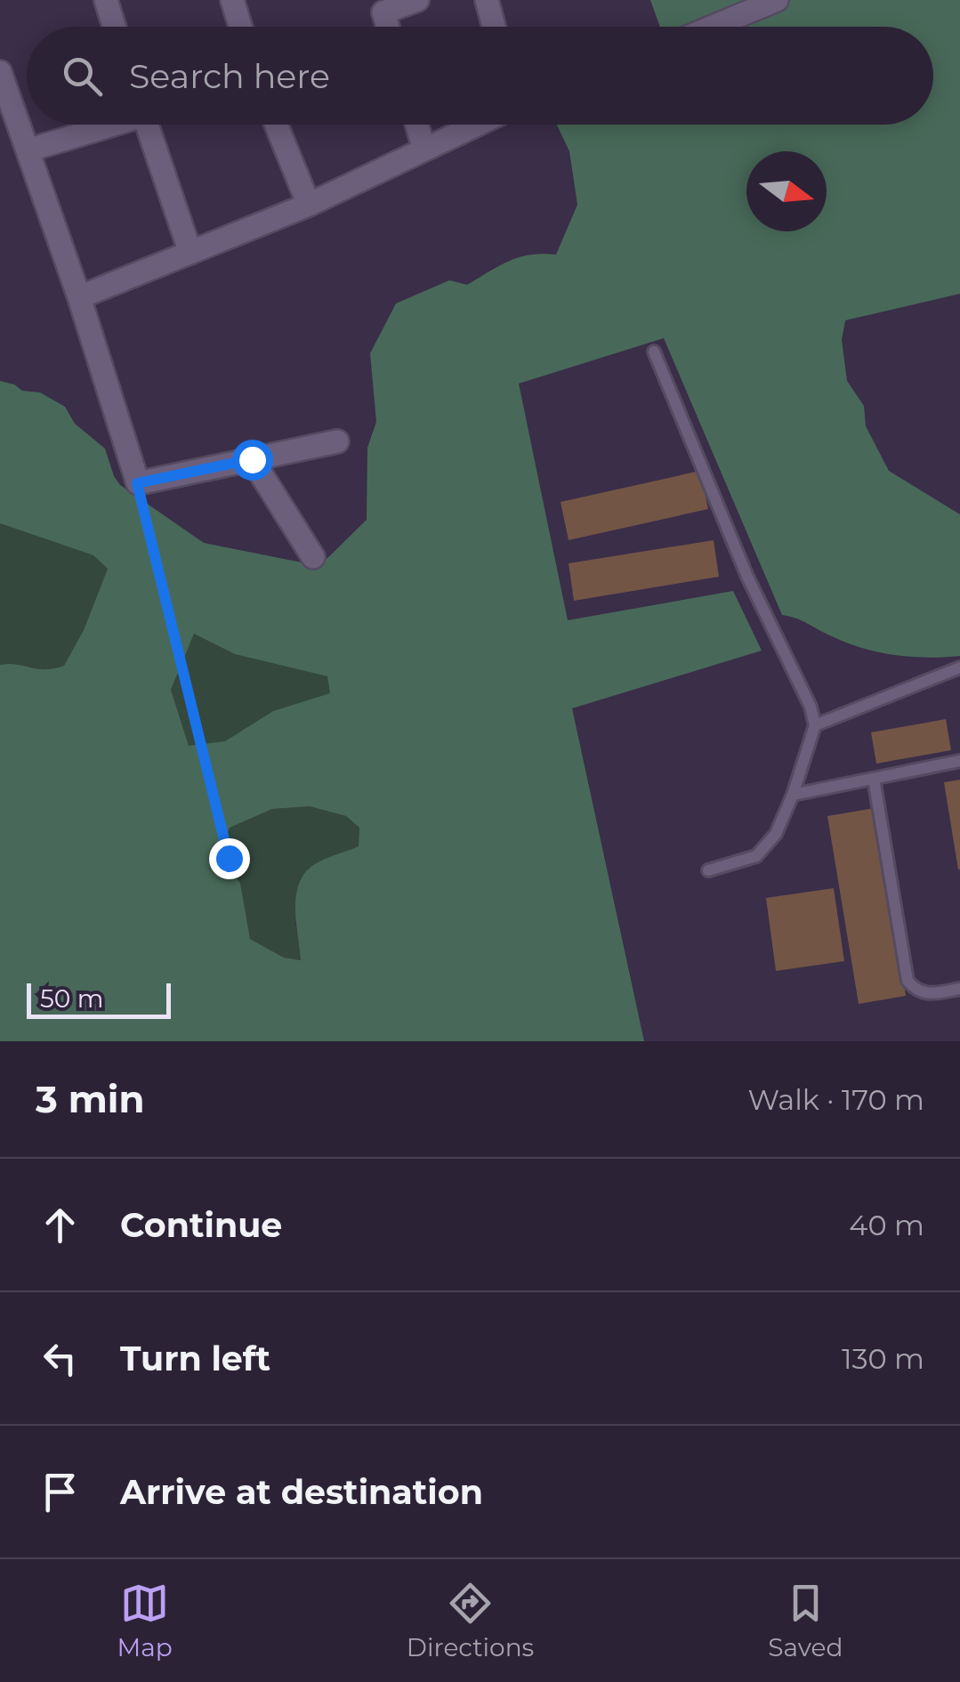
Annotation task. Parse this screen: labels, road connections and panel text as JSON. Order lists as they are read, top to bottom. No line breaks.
{"scale_bar":"50 m","north":"right","page":{"search":"Search here","scale":"50 m","heading":["3 min","Walk · 170 m"],"list":[["Continue","40 m"],["Turn left","130 m"],"Arrive at destination"],"nav":["Map","Directions","Saved"]}}
